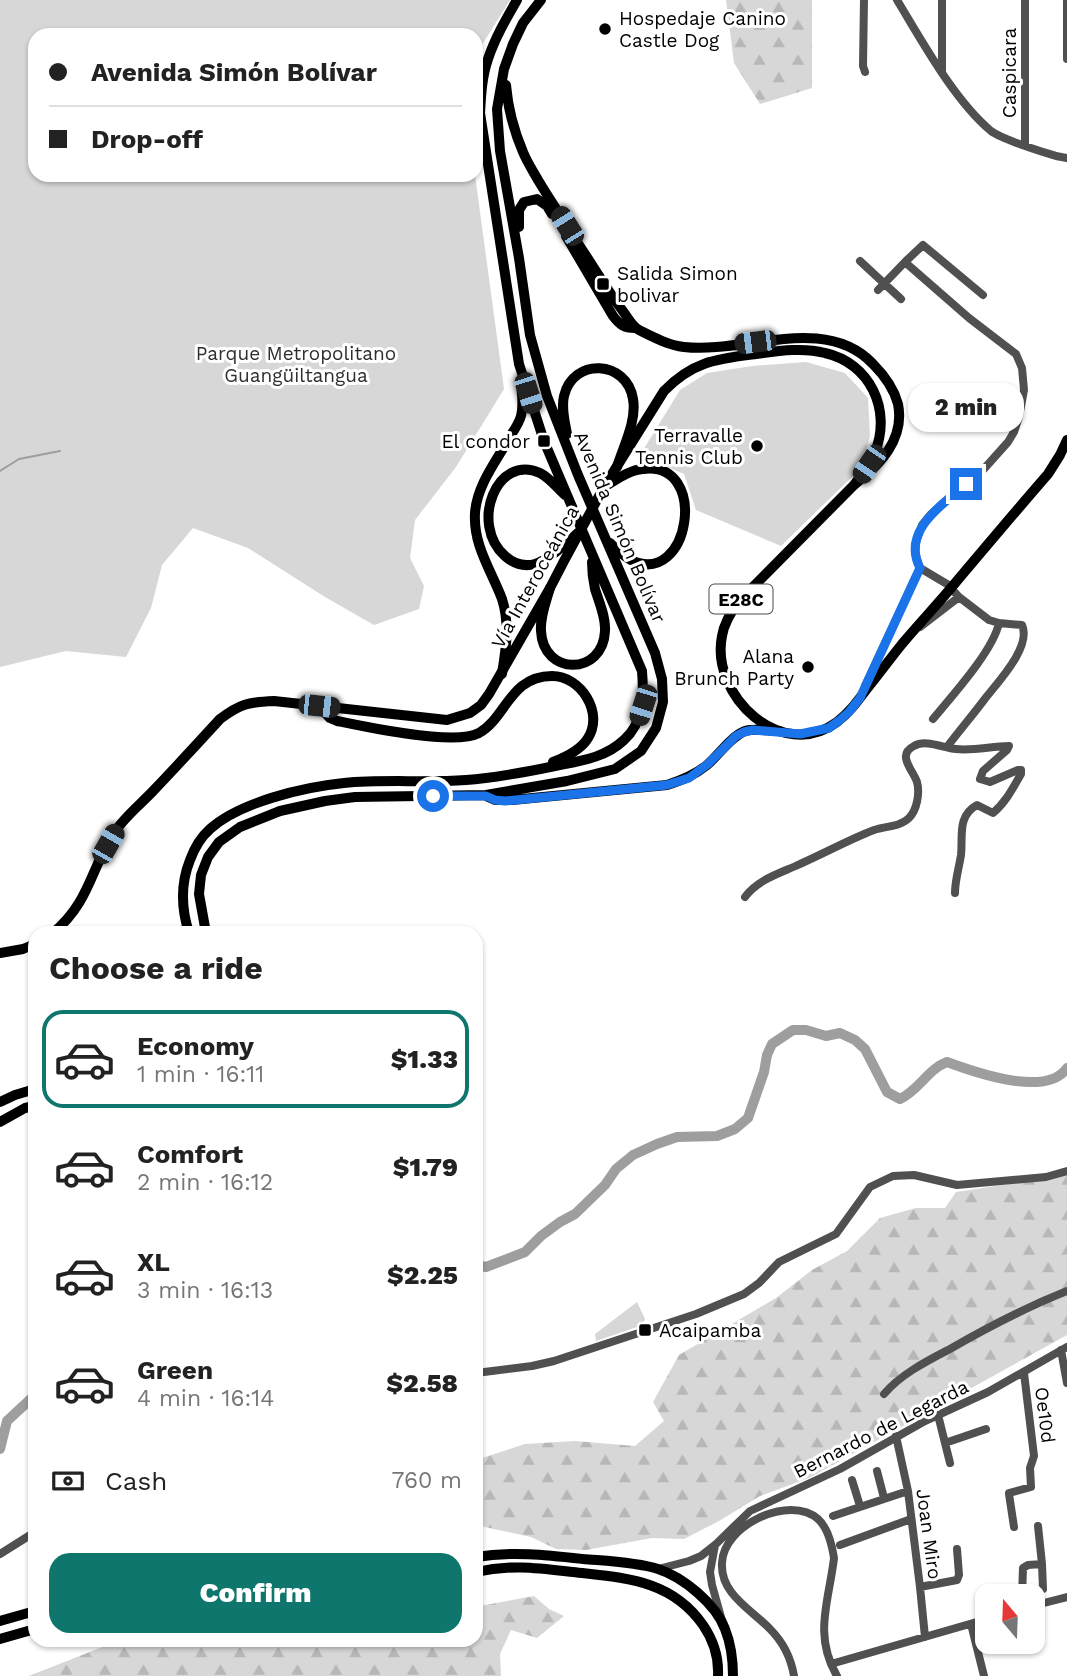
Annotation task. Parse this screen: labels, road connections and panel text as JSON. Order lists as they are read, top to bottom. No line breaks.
{"streets":{"highway":["Avenida Simón Bolívar"],"main road":["Vía Interoceánica","E28C"],"street":["Caspicara","Oe10d","Bernardo de Legarda","Joan Miro"]},"crossings":[["Oe10d","Bernardo de Legarda"],["Bernardo de Legarda","Joan Miro"]],"parks":["Parque Metropolitano Guangüiltangua"],"places":{"other":["Hospedaje Canino Castle Dog","Terravalle Tennis Club","Alana Brunch Party"],"transit":["Salida Simon bolivar","El condor","Acaipamba"]},"north":"top","page":{"banner":["Avenida Simón Bolívar","Drop-off"],"bubble":"2 min","heading":"Choose a ride","list":[{"name":"Economy","note":"1 min · 16:11","value":"$1.33"},{"name":"Comfort","note":"2 min · 16:12","value":"$1.79"},{"name":"XL","note":"3 min · 16:13","value":"$2.25"},{"name":"Green","note":"4 min · 16:14","value":"$2.58"}],"pay":["Cash","760 m"],"buttons":"Confirm"}}
